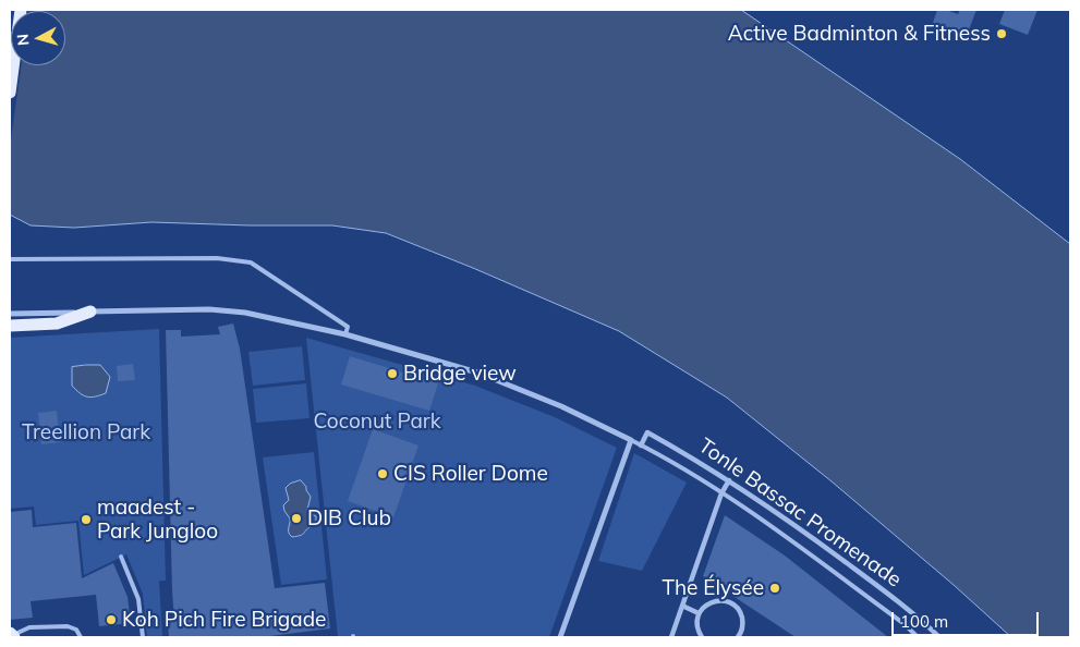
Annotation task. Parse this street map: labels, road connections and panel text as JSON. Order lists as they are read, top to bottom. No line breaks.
{"streets":{"street":["Tonle Bassac Promenade"]},"parks":["Coconut Park","Treellion Park"],"places":["Active Badminton & Fitness","Bridge view","CIS Roller Dome","DIB Club","maadest - Park Jungloo","The Élysée","Koh Pich Fire Brigade"],"scale_bar":"100 m","north":"left"}
